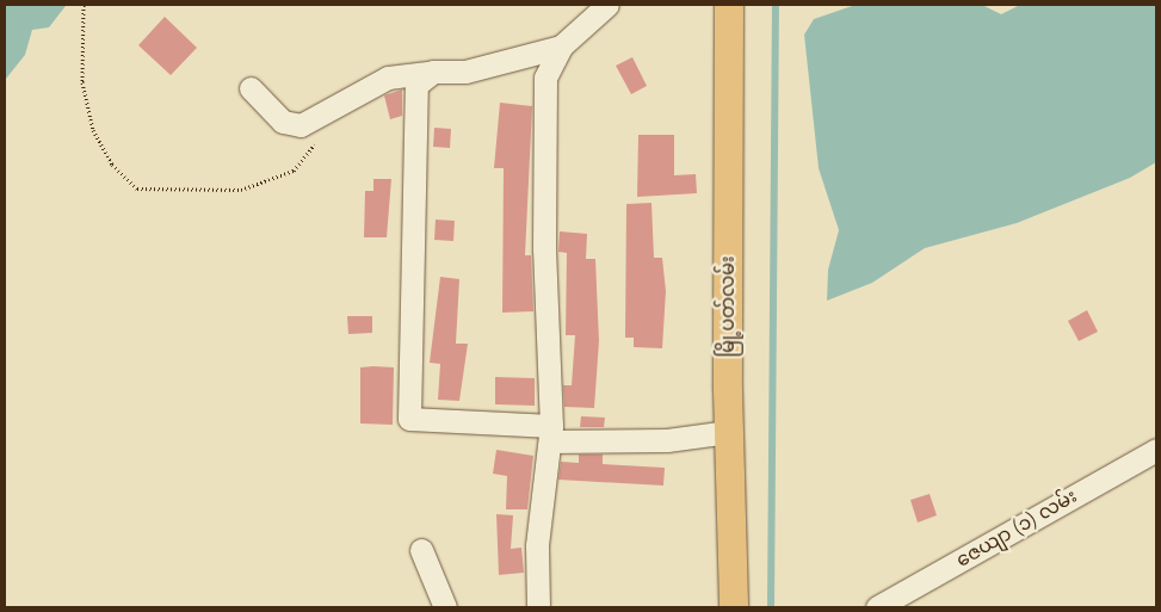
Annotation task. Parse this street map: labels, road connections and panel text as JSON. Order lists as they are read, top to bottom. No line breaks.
{"streets":{"main road":["မြို့ပတ်လမ်း"],"street":["ဇေယျာ (၁) လမ်း"]}}
